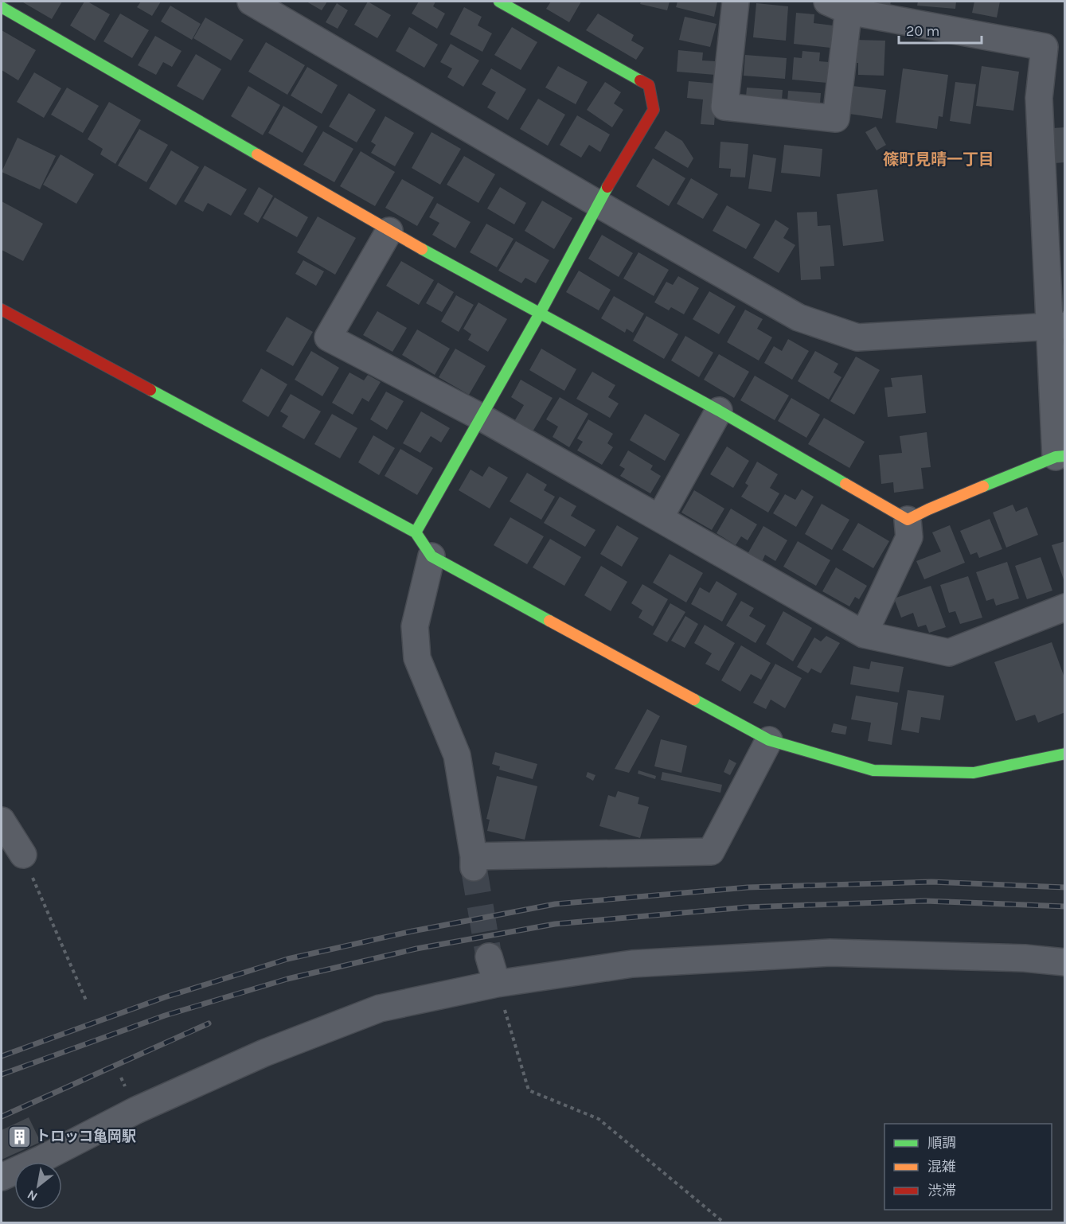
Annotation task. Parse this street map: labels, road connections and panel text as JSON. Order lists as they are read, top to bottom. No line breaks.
{"districts":["篠町見晴一丁目"],"places":{"building":["トロッコ亀岡駅"]},"legend":["順調","混雑","渋滞"],"scale_bar":"20 m","north":"bottom left"}
